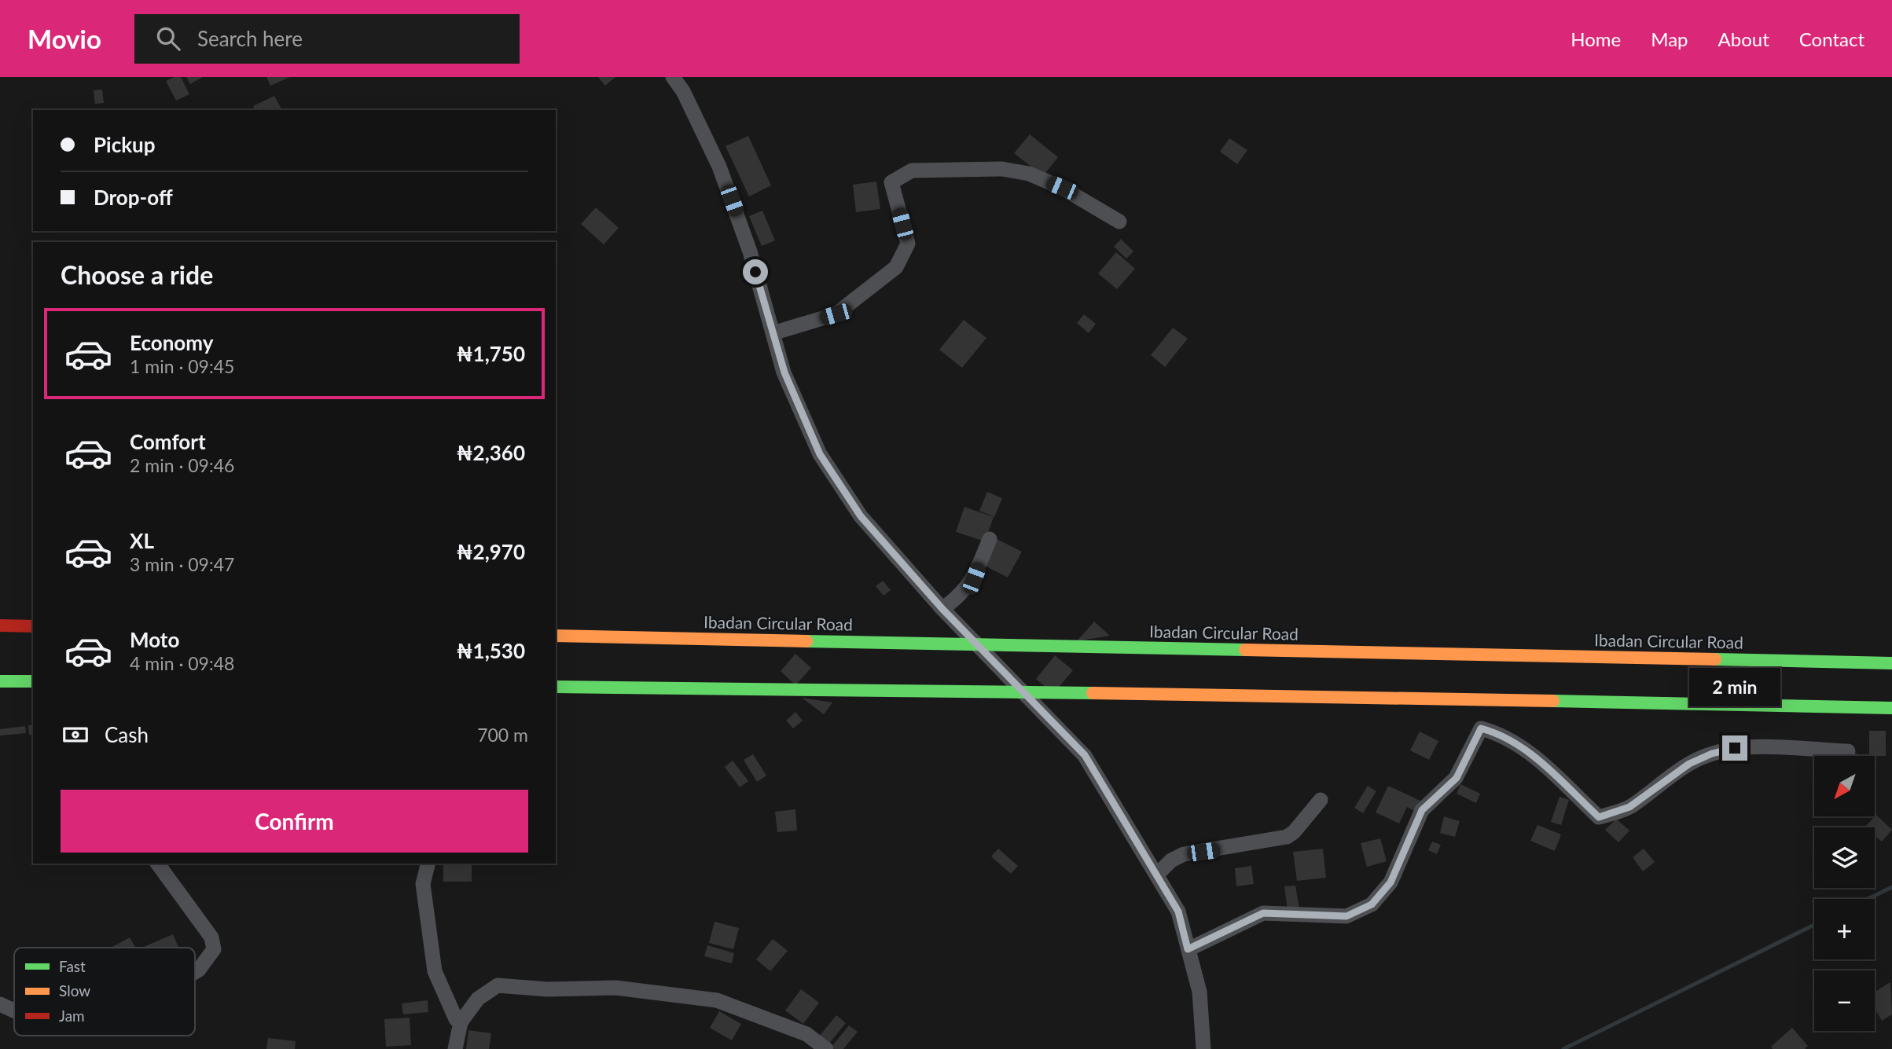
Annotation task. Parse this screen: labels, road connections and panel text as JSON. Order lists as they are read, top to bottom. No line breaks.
{"streets":{"highway":["Ibadan Circular Road"]},"legend":["Fast","Slow","Jam"],"north":"bottom left","page":{"header":"Movio","search":"Search here","nav":["Home","Map","About","Contact"],"banner":["Pickup","Drop-off"],"heading":"Choose a ride","list":[{"name":"Economy","note":"1 min · 09:45","value":"₦1,750"},{"name":"Comfort","note":"2 min · 09:46","value":"₦2,360"},{"name":"XL","note":"3 min · 09:47","value":"₦2,970"},{"name":"Moto","note":"4 min · 09:48","value":"₦1,530"}],"bubble":"2 min","pay":["Cash","700 m"],"map_buttons":["+","−"],"buttons":"Confirm"}}
